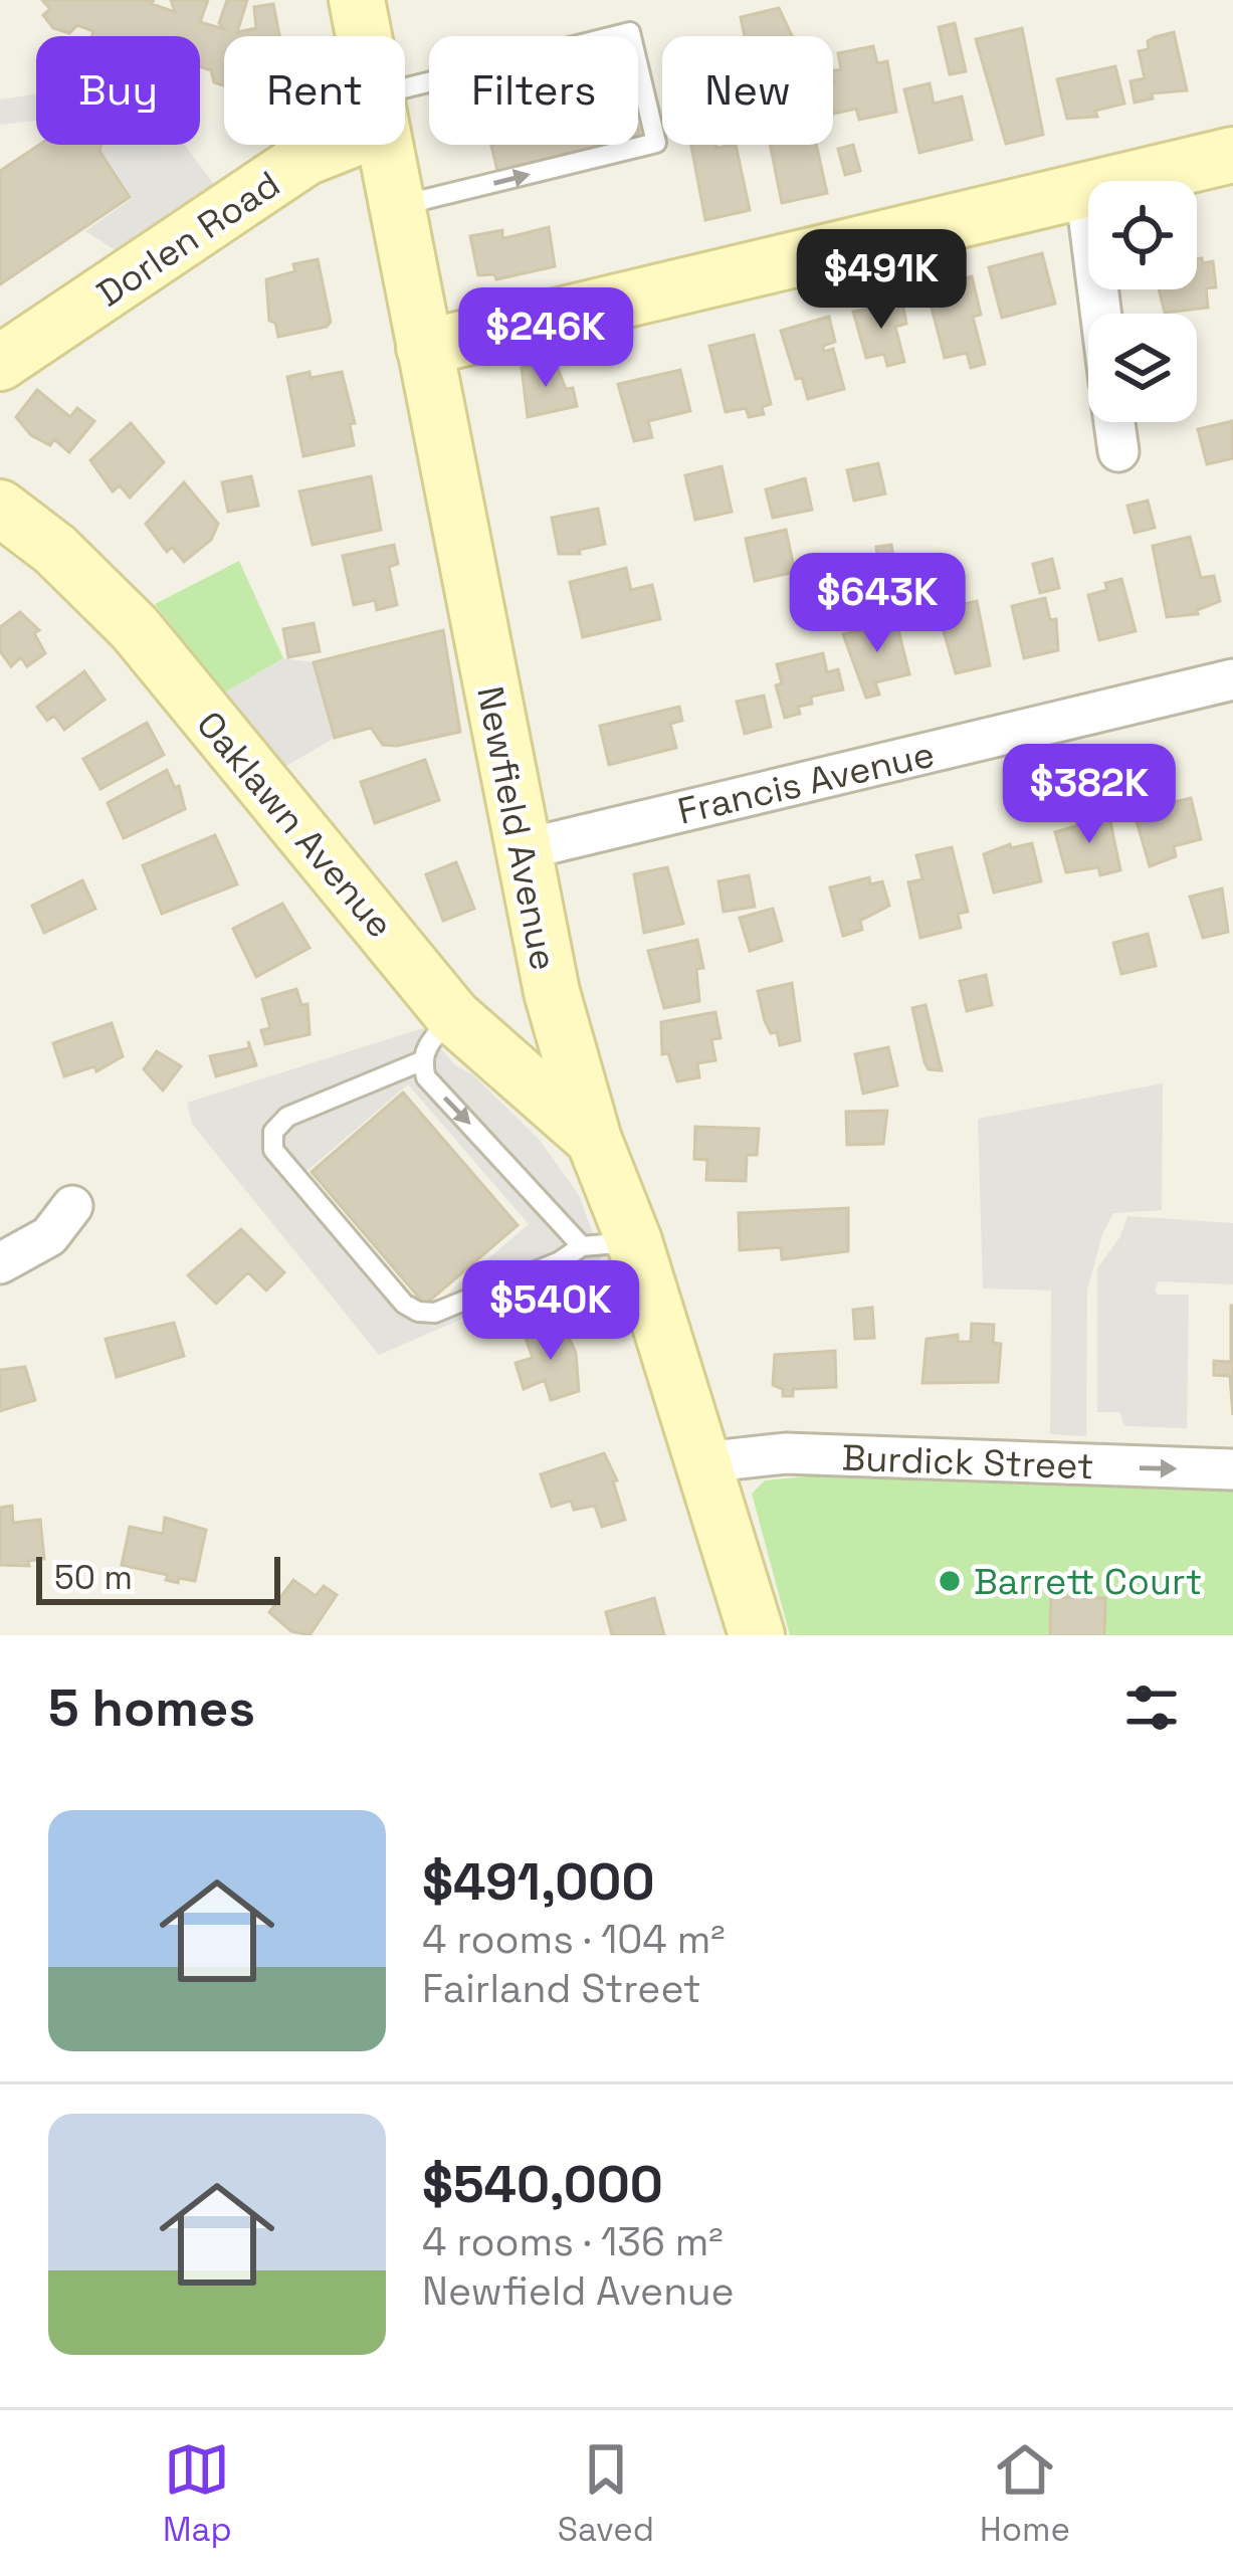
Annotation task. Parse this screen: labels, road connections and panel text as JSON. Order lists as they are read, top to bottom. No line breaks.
{"streets":{"street":["Dorlen Road","Francis Avenue","Oaklawn Avenue","Newfield Avenue","Burdick Street"]},"crossings":[["Francis Avenue","Newfield Avenue"],["Oaklawn Avenue","Newfield Avenue"],["Newfield Avenue","Burdick Street"]],"one_way":["Burdick Street"],"places":["Barrett Court"],"scale_bar":"50 m","page":{"chip":["Buy","Rent","Filters","New"],"price":["$491K","$246K","$643K","$382K","$540K"],"scale":"50 m","heading":"5 homes","list":[{"name":"$491,000","note":"4 rooms · 104 m² · Fairland Street"},{"name":"$540,000","note":"4 rooms · 136 m² · Newfield Avenue"}],"tabs":["Map","Saved","Home"]}}
